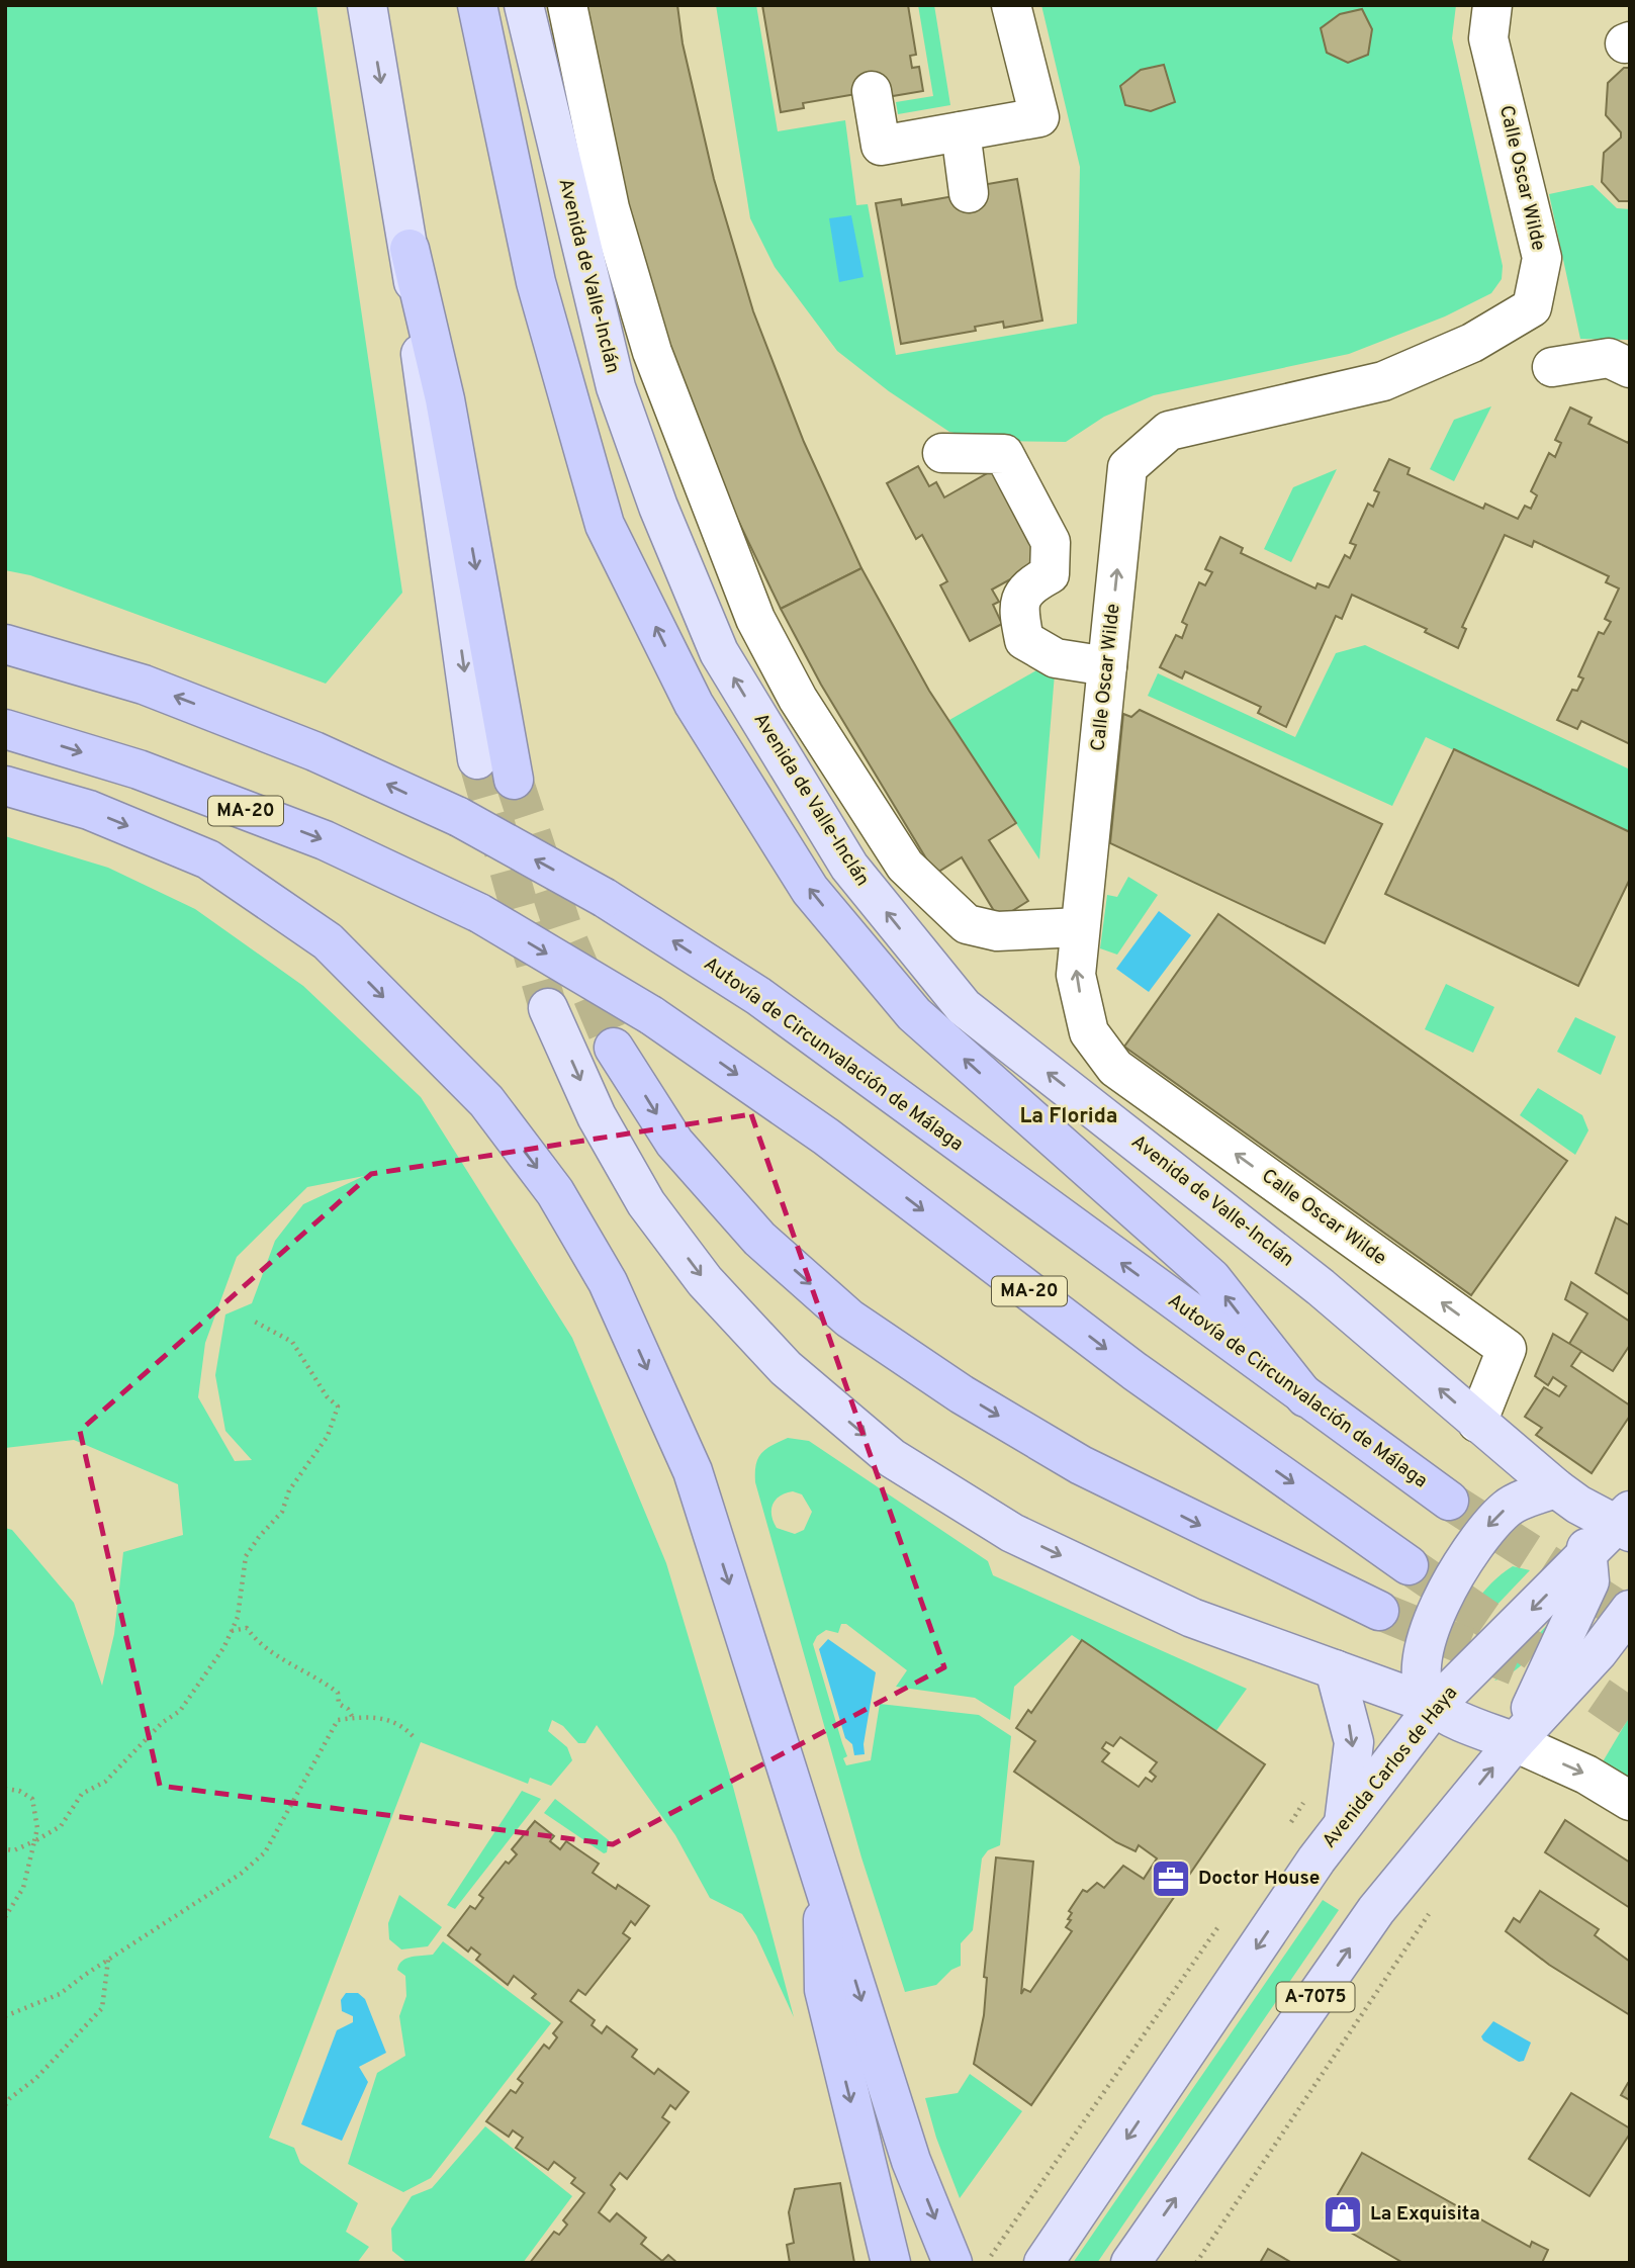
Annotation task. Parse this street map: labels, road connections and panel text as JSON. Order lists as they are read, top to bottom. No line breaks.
{"streets":{"highway":["MA-20","Autovía de Circunvalación de Málaga"],"main road":["Avenida de Valle-Inclán","Avenida Carlos de Haya","A-7075"],"street":["Calle Oscar Wilde"]},"crossings":[["Calle Oscar Wilde","Avenida de Valle-Inclán"],["Avenida de Valle-Inclán","Avenida Carlos de Haya"]],"one_way":["Avenida de Valle-Inclán"],"districts":["La Florida"],"places":{"office":["Doctor House"],"shop":["La Exquisita"]}}
